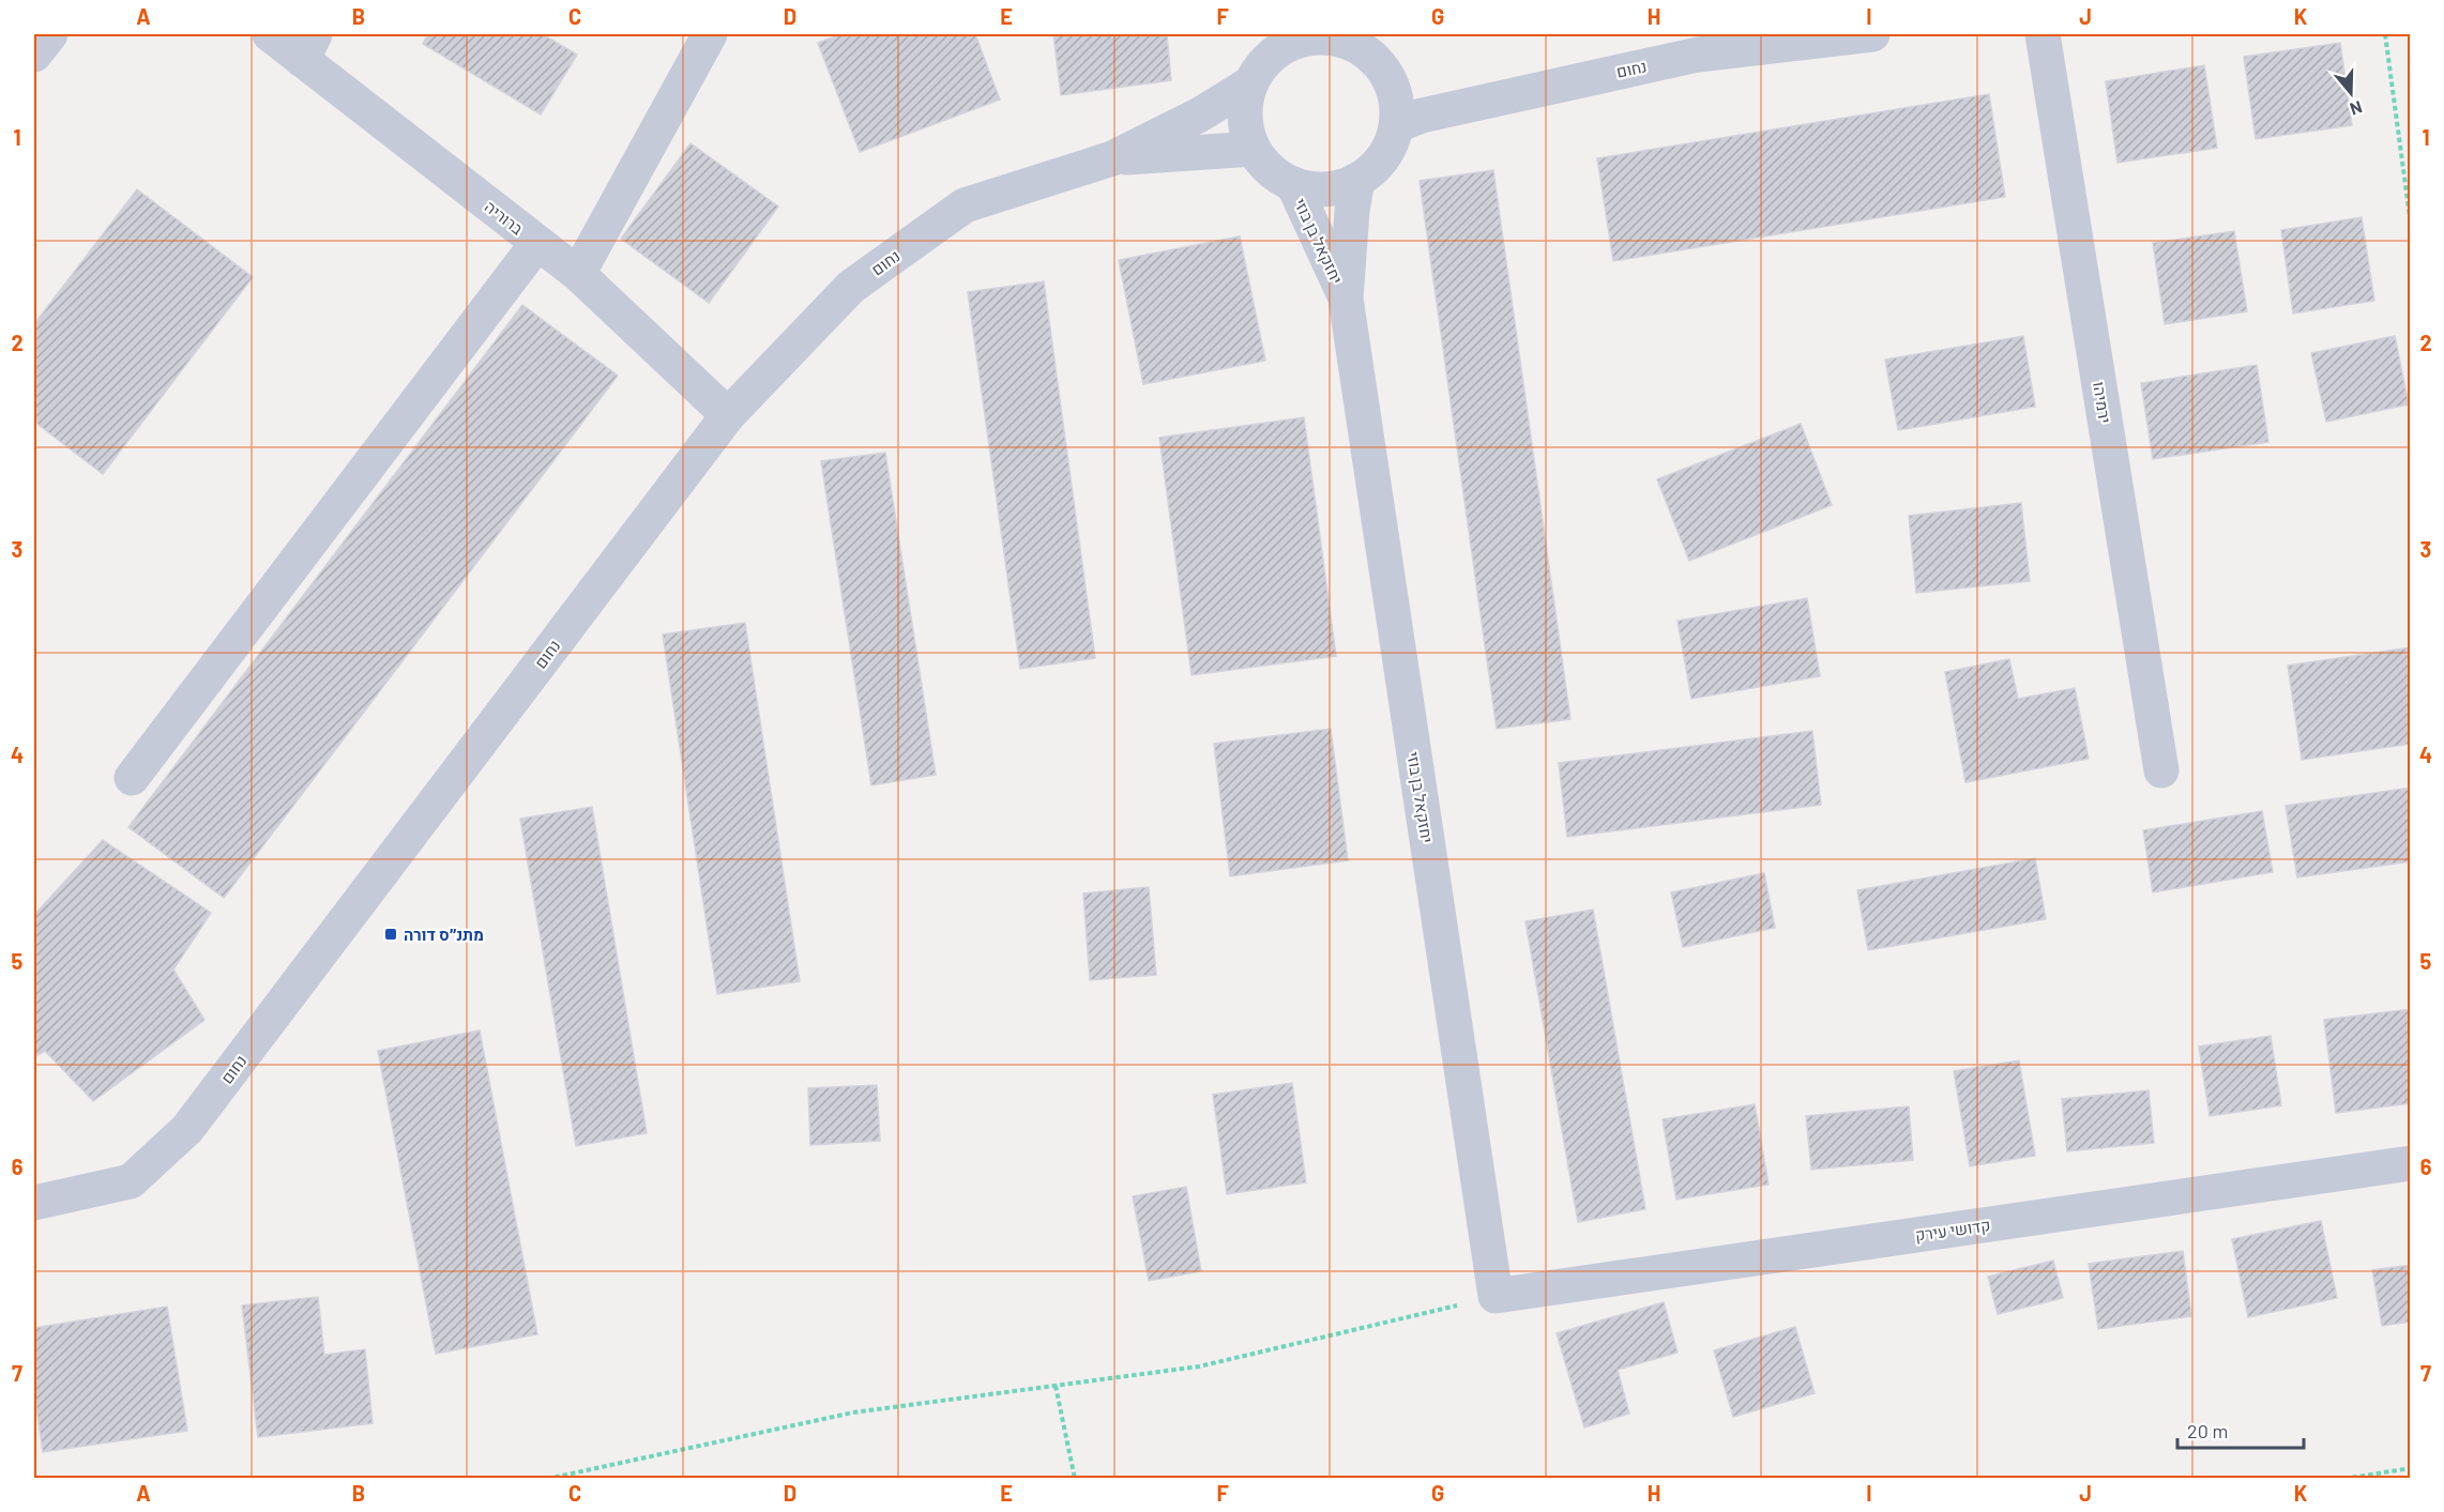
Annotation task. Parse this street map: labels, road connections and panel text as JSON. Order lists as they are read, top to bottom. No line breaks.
{"streets":{"street":["נחום","ברוריה","יחזקאל בן בוזי","ירמיהו","קדושי עירק"]},"crossings":[["נחום","ברוריה"],["נחום","יחזקאל בן בוזי"],["יחזקאל בן בוזי","קדושי עירק"]],"places":{"transit":["מתנ״ס דורה"]},"scale_bar":"20 m","north":"bottom","grid":{"columns":["A","B","C","D","E","F","G","H","I","J","K"],"rows":["1","2","3","4","5","6","7"]}}
